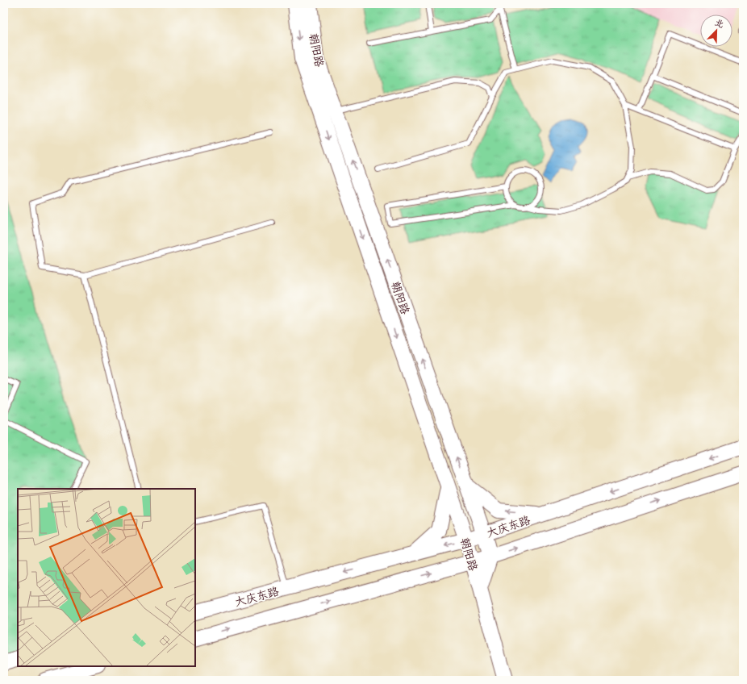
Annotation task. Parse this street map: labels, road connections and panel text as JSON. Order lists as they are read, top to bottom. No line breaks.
{"streets":{"main road":["朝阳路","大庆东路"]},"crossings":[["朝阳路","大庆东路"]],"north":"top right"}
